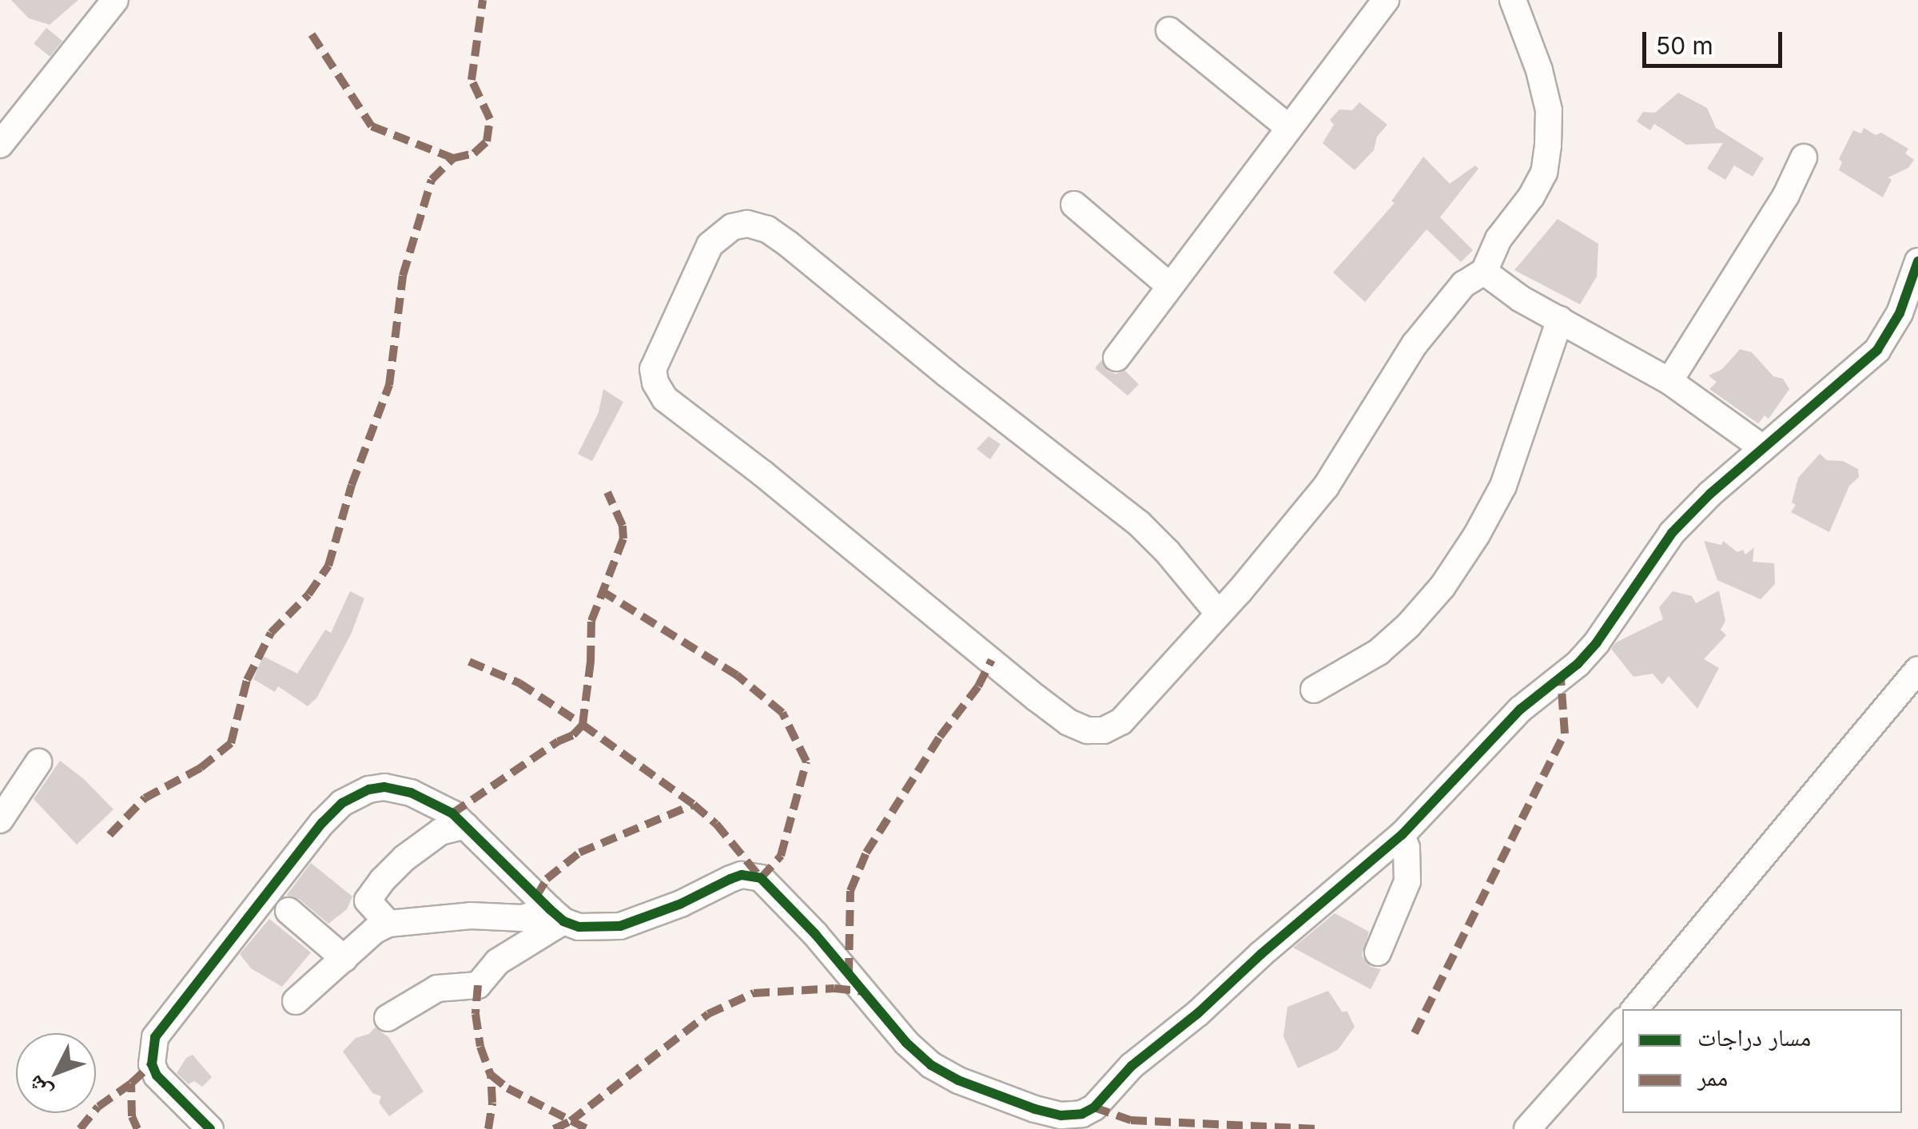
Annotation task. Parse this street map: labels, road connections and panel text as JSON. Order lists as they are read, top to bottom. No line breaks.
{"legend":["مسار دراجات","ممر"],"scale_bar":"50 m","north":"bottom left"}
